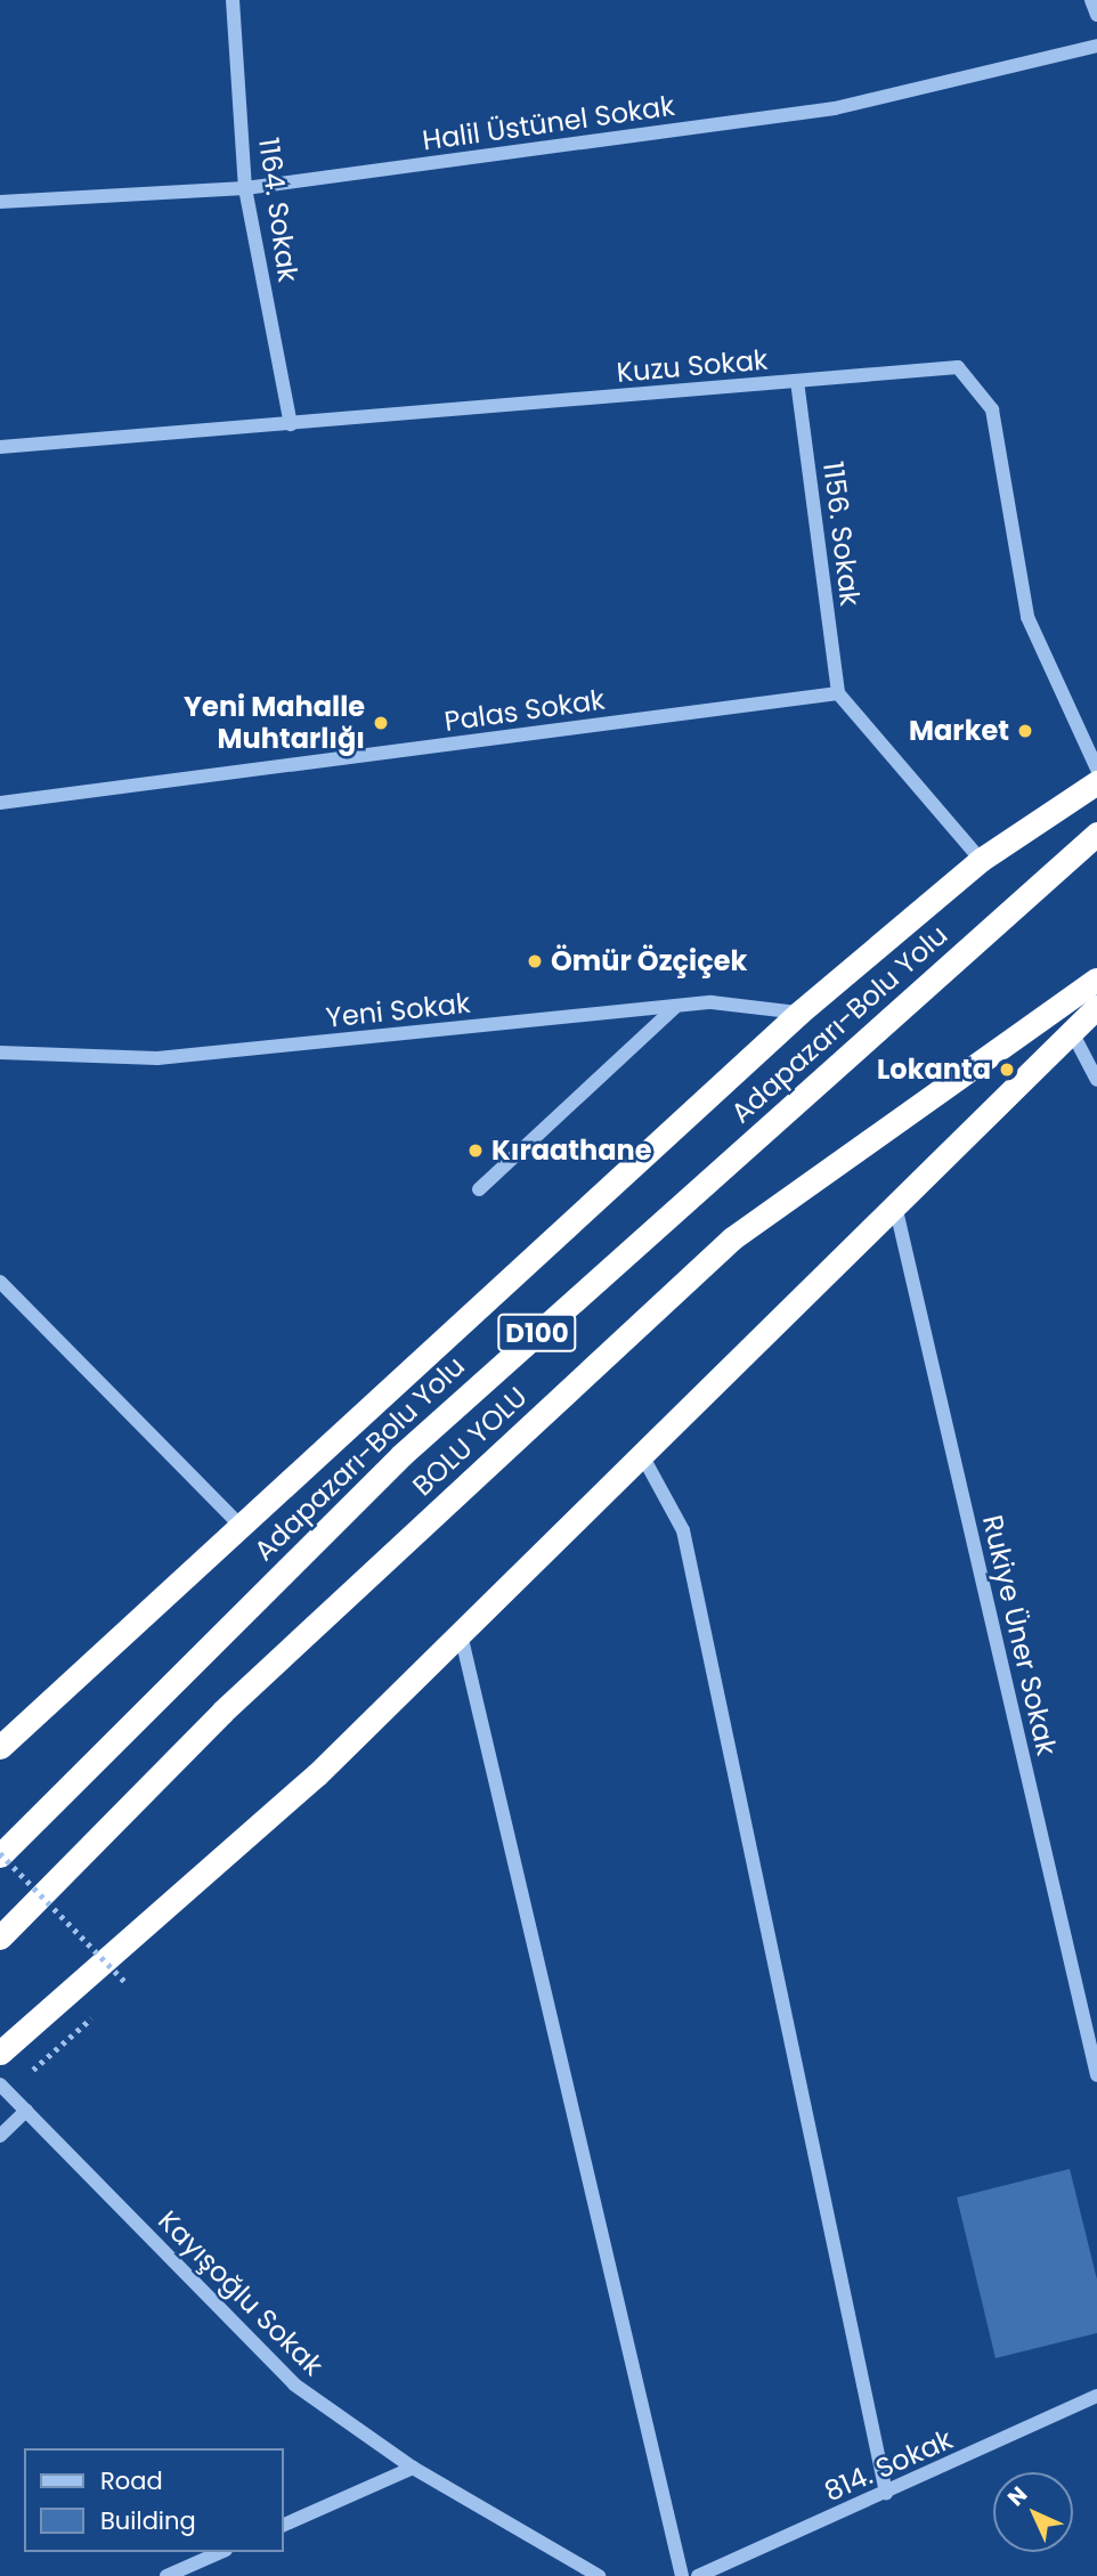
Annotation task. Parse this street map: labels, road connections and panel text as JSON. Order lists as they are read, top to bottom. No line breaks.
{"streets":{"highway":["Adapazarı-Bolu Yolu","D100","BOLU YOLU"],"street":["Halil Üstünel Sokak","1164. Sokak","Kuzu Sokak","1156. Sokak","Palas Sokak","Yeni Sokak","Rukiye Üner Sokak","Kayışoğlu Sokak","814. Sokak"]},"crossings":[["Halil Üstünel Sokak","1164. Sokak"],["1164. Sokak","Kuzu Sokak"],["Kuzu Sokak","1156. Sokak"],["1156. Sokak","Palas Sokak"]],"places":["Yeni Mahalle Muhtarlığı","Market","Ömür Özçiçek","Lokanta","Kıraathane"],"legend":["Road","Building"],"north":"top left"}
